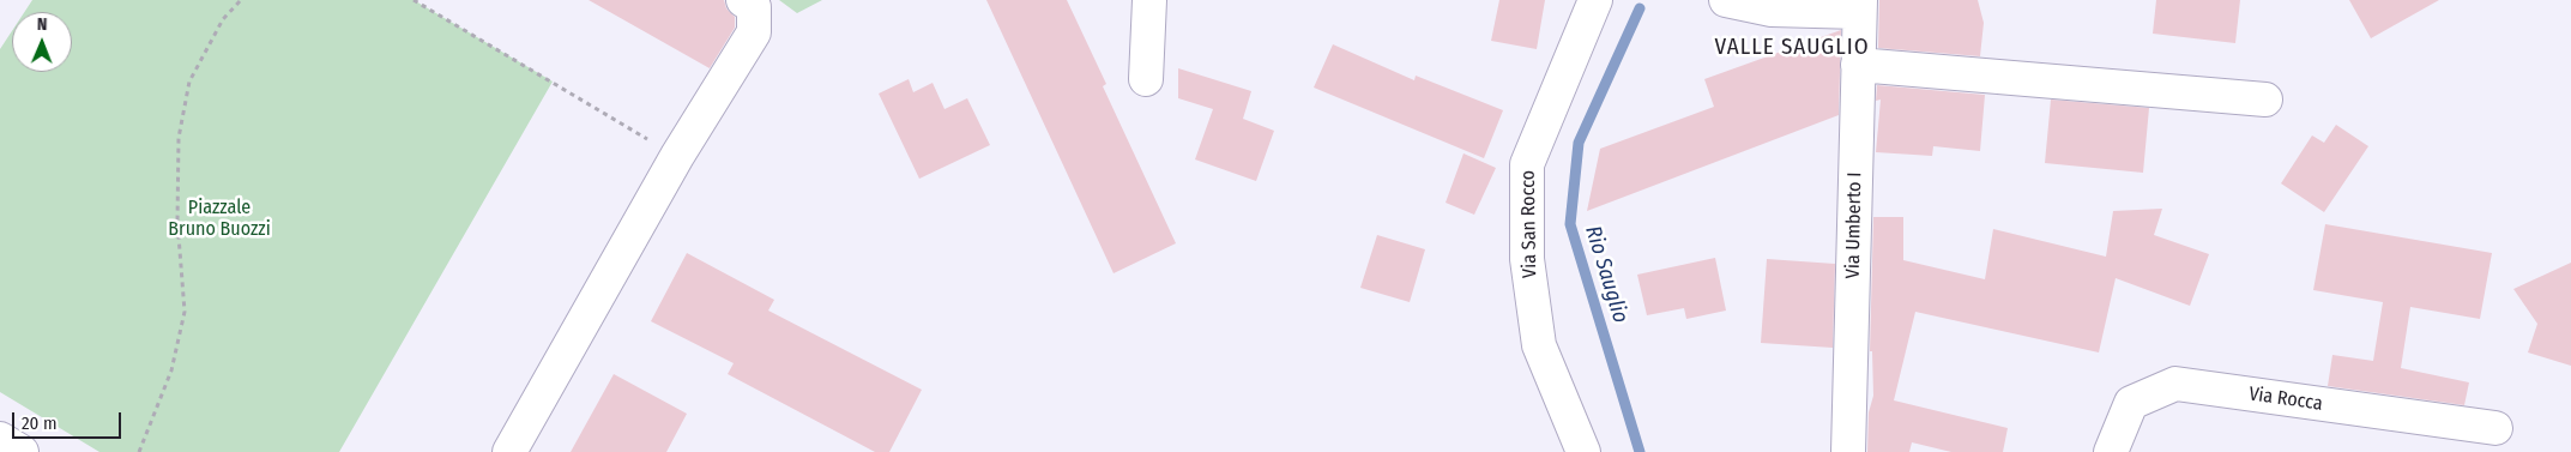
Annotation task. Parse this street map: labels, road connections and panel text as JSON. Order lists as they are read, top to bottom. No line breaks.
{"streets":{"street":["Via San Rocco","Via Umberto I","Via Rocca"]},"districts":["VALLE SAUGLIO"],"water":["Rio Sauglio"],"parks":["Piazzale Bruno Buozzi"],"scale_bar":"20 m","north":"top"}
